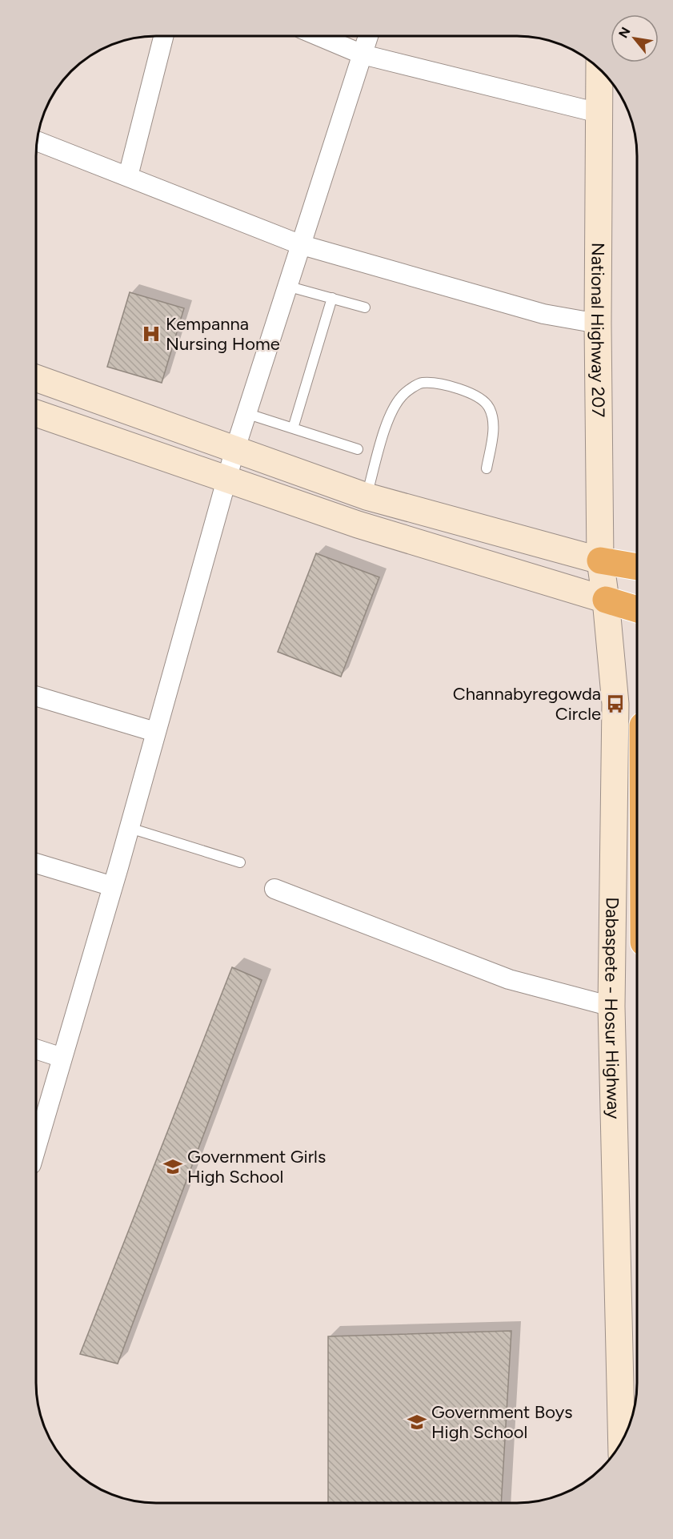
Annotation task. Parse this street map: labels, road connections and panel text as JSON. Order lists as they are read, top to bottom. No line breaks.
{"streets":{"street":["National Highway 207","Dabaspete - Hosur Highway"]},"crossings":[["National Highway 207","Dabaspete - Hosur Highway"]],"places":{"hospital":["Kempanna Nursing Home"],"bus stop":["Channabyregowda Circle"],"school or university":["Government Girls High School","Government Boys High School"]},"north":"top left"}
